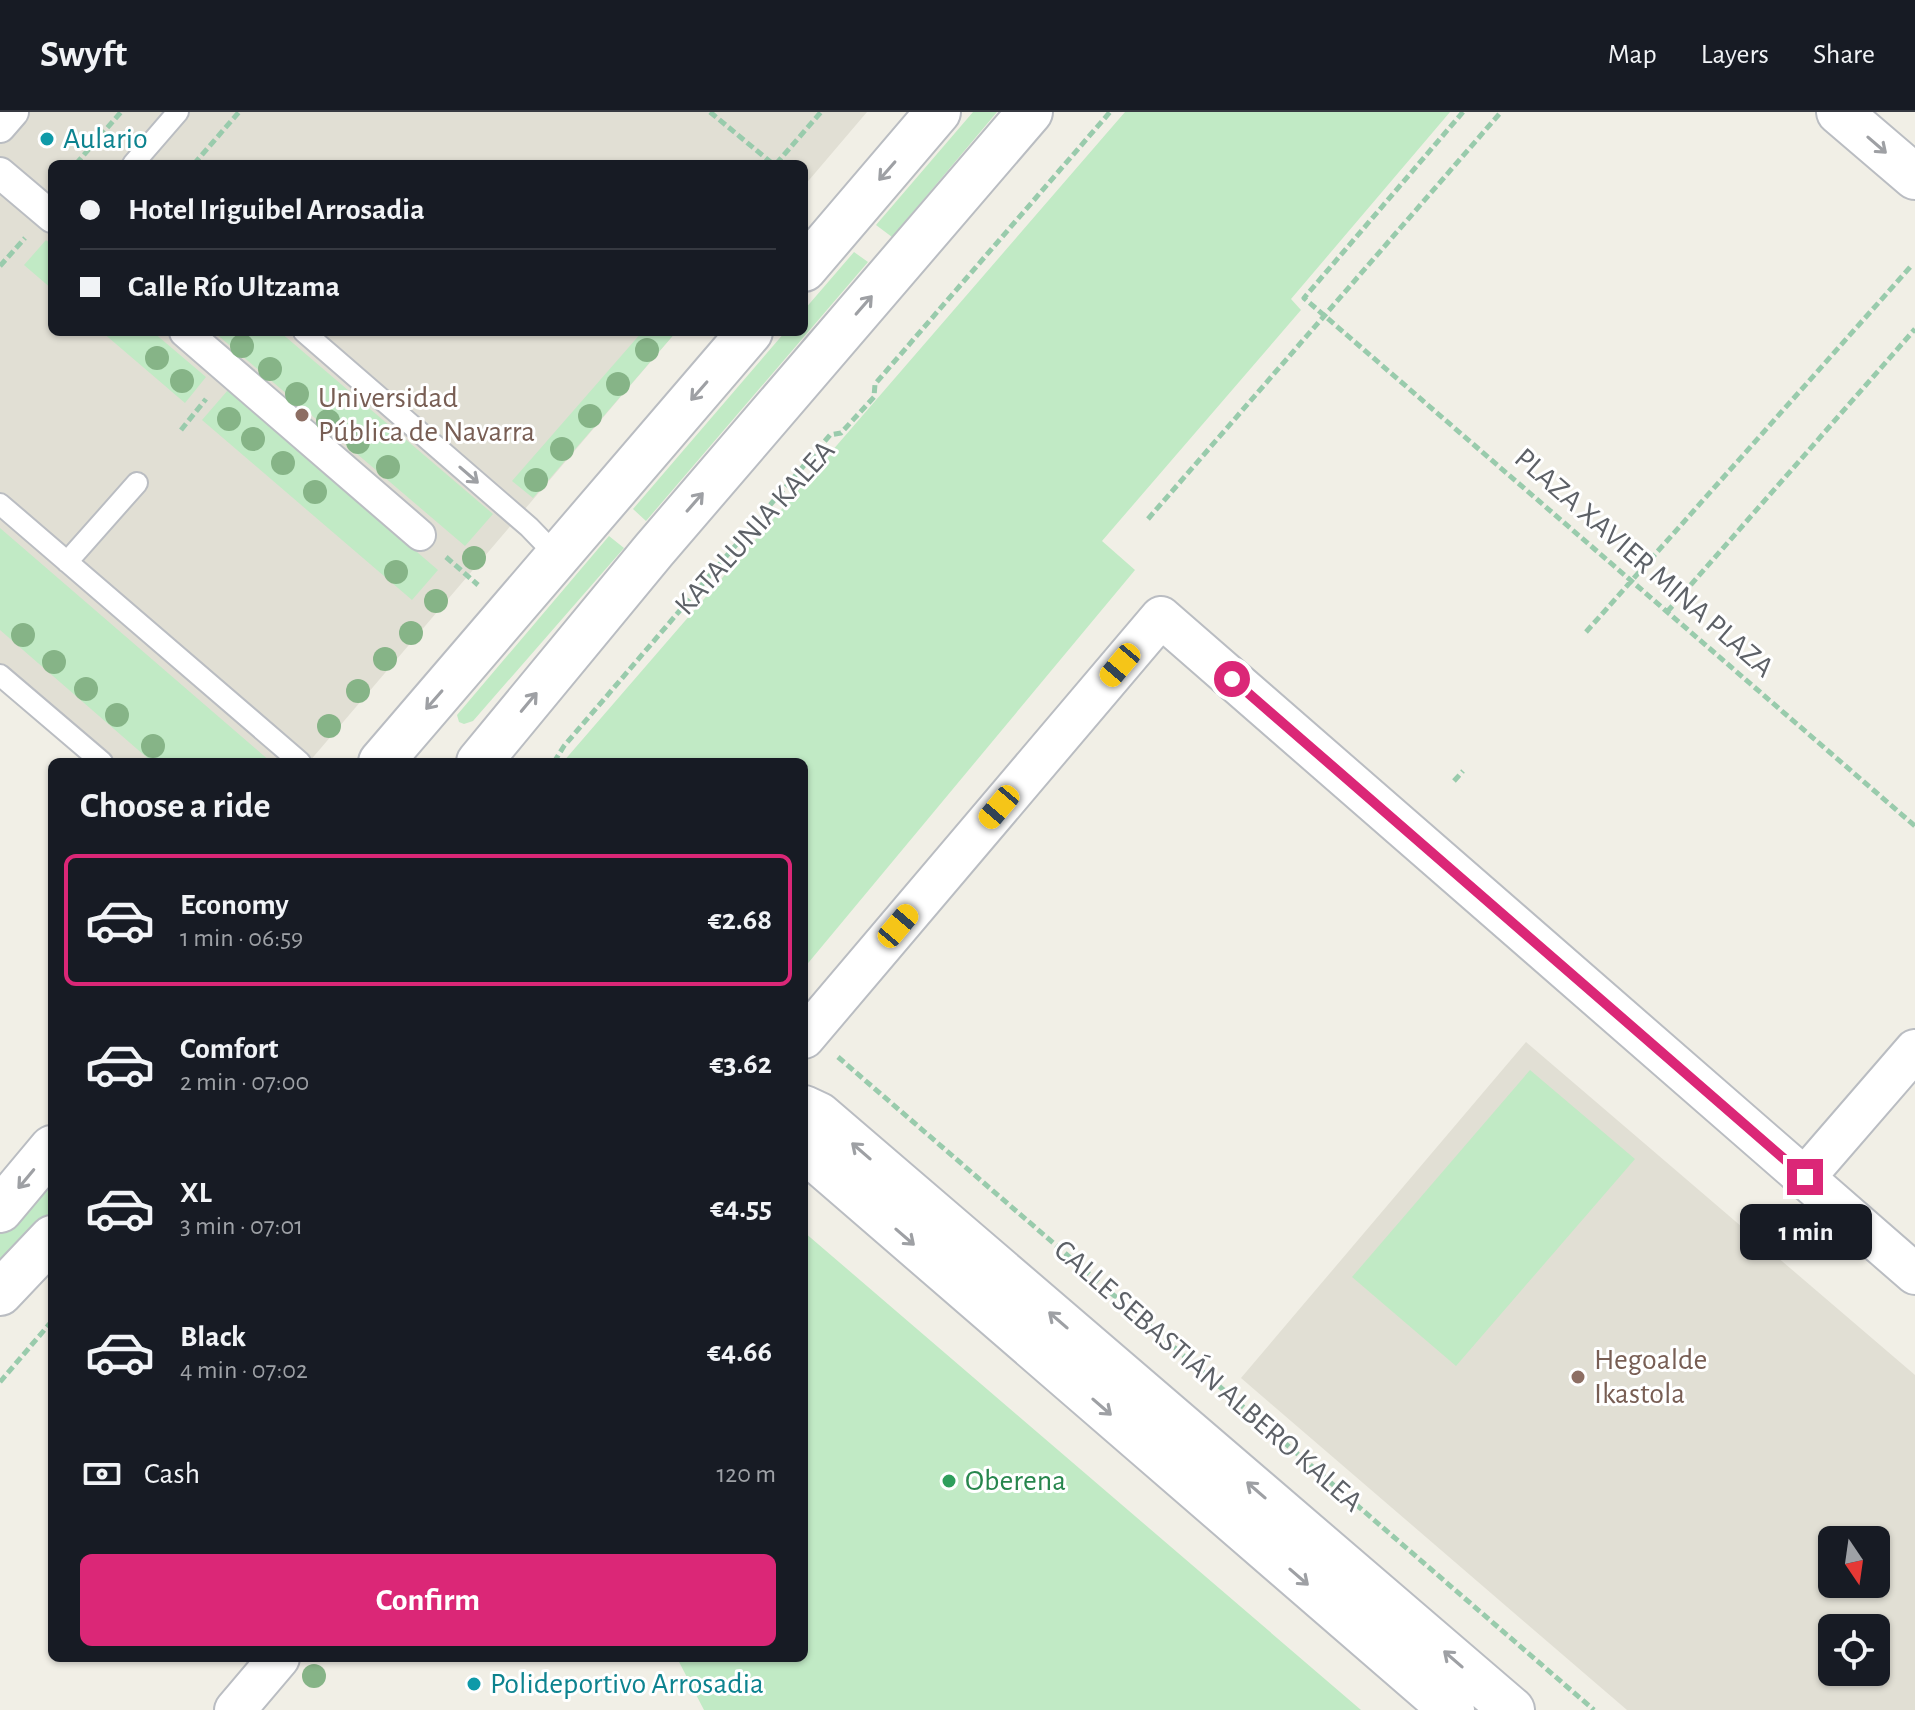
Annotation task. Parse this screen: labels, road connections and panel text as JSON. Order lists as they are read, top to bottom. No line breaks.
{"streets":{"street":["KATALUNIA KALEA","CALLE SEBASTIÁN ALBERO KALEA"],"path":["PLAZA XAVIER MINA PLAZA"]},"places":["Aulario","Universidad Pública de Navarra","Hegoalde Ikastola","Oberena","Polideportivo Arrosadia"],"north":"bottom","page":{"header":"Swyft","nav":["Map","Layers","Share"],"banner":["Hotel Iriguibel Arrosadia","Calle Río Ultzama"],"heading":"Choose a ride","list":[{"name":"Economy","note":"1 min · 06:59","value":"€2.68"},{"name":"Comfort","note":"2 min · 07:00","value":"€3.62"},{"name":"XL","note":"3 min · 07:01","value":"€4.55"},{"name":"Black","note":"4 min · 07:02","value":"€4.66"}],"bubble":"1 min","pay":["Cash","120 m"],"buttons":"Confirm"}}
